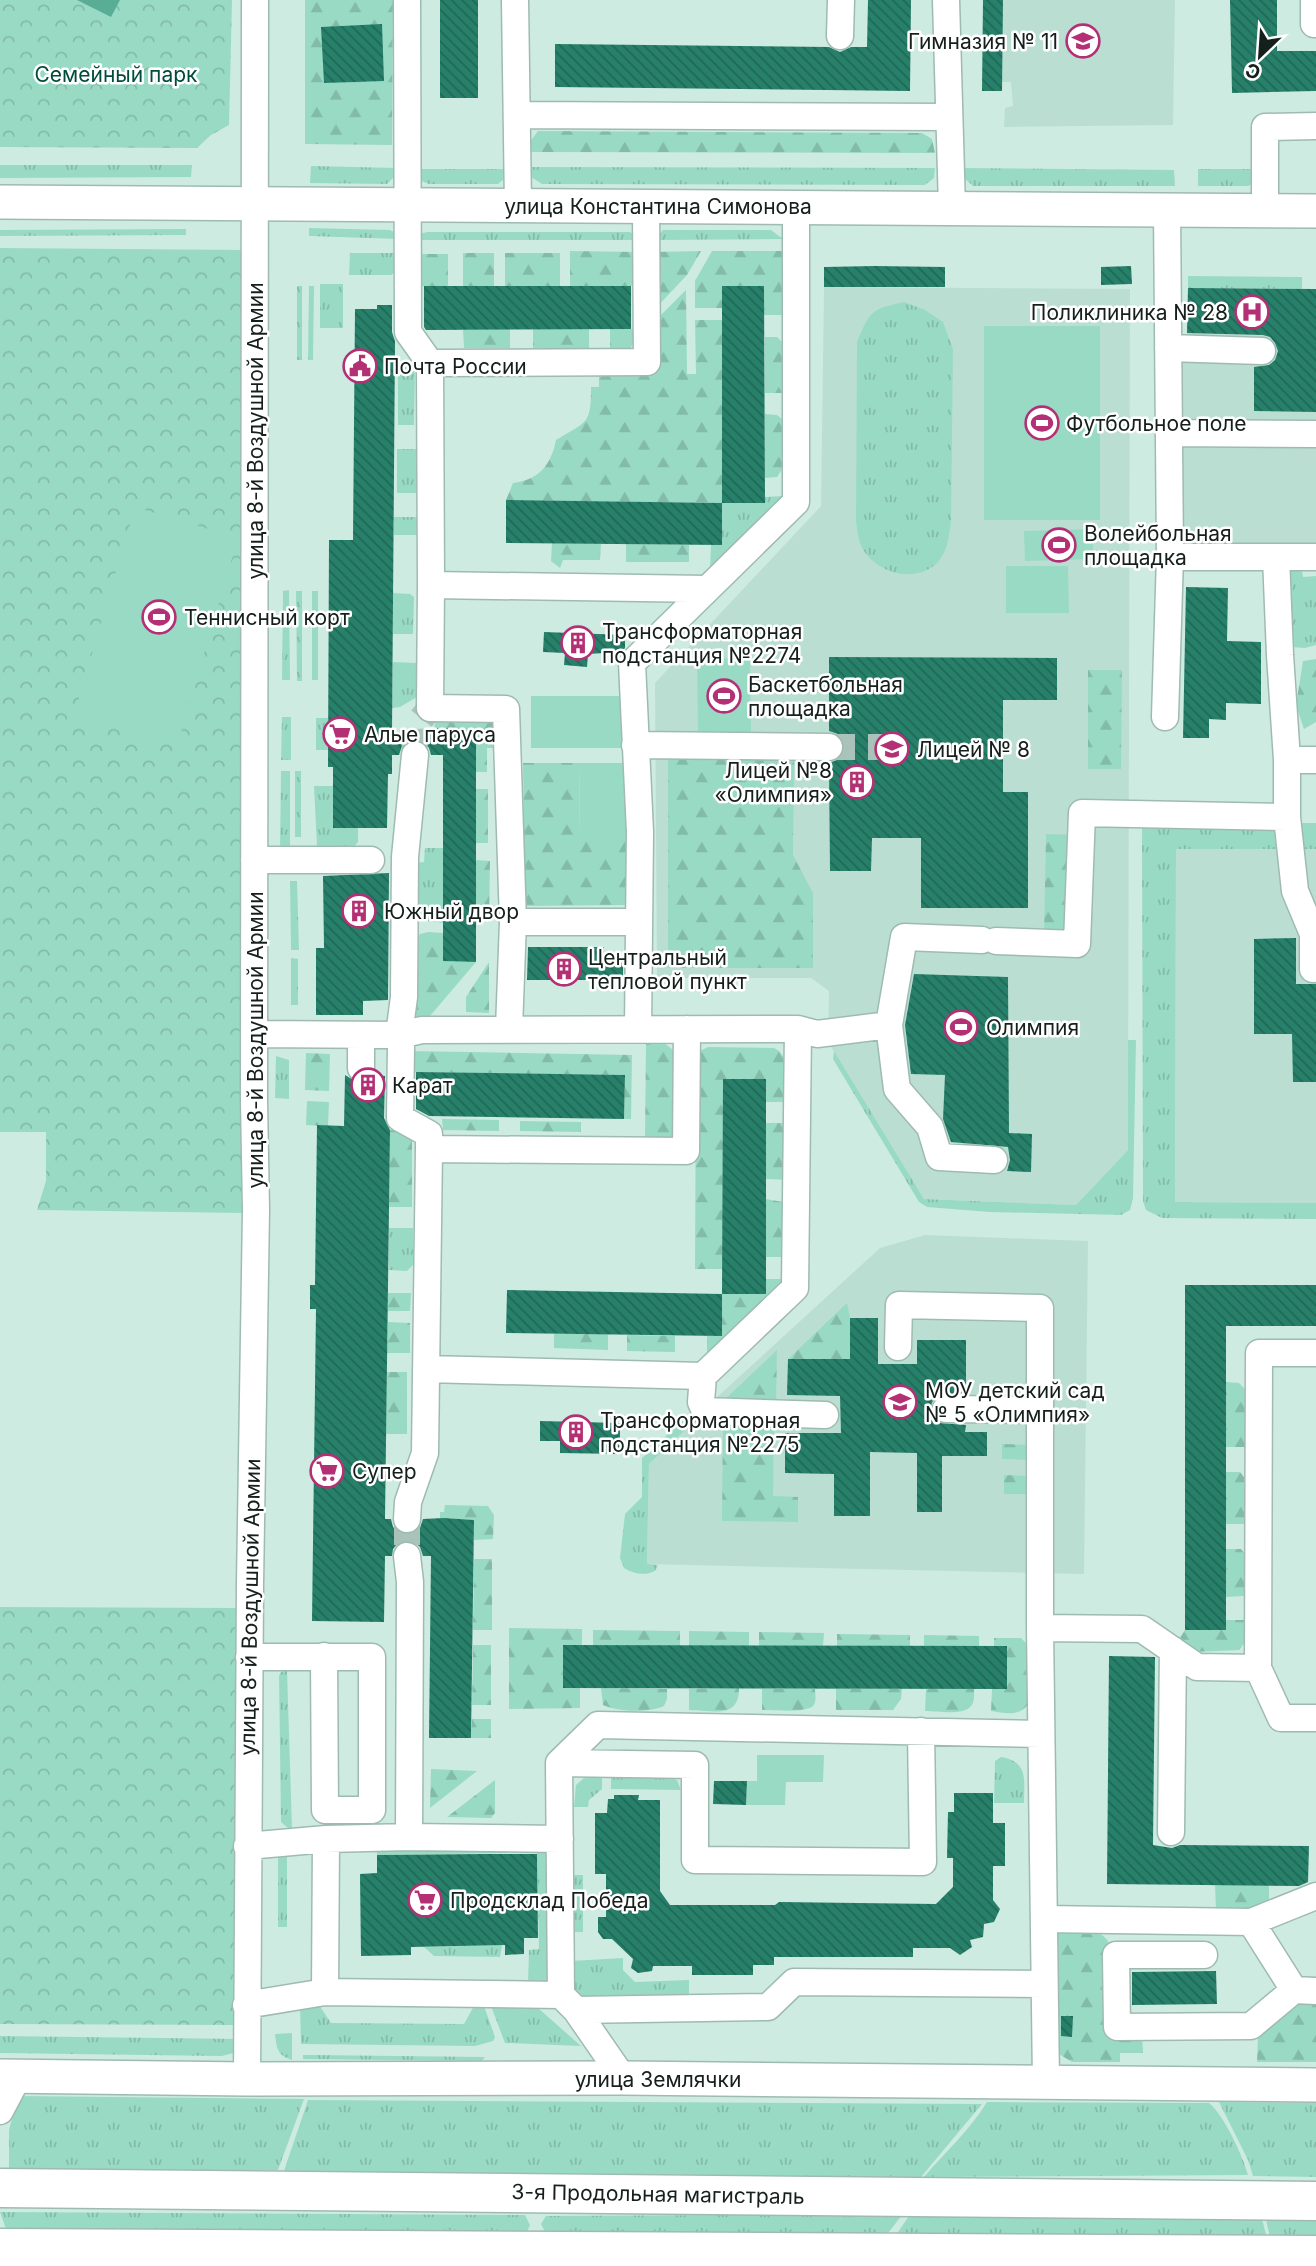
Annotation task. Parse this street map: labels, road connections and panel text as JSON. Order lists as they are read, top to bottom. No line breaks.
{"streets":{"highway":["3-я Продольная магистраль"],"main road":["улица Константина Симонова","улица Землячки"],"street":["улица 8-й Воздушной Армии"]},"crossings":[["улица Константина Симонова","улица 8-й Воздушной Армии"],["улица 8-й Воздушной Армии","улица Землячки"]],"parks":["Семейный парк"],"places":{"school or university":["Гимназия № 11","Лицей № 8","МОУ детский сад № 5 «Олимпия»"],"hospital":["Поликлиника № 28"],"public building":["Почта России"],"sports":["Футбольное поле","Волейбольная площадка","Теннисный корт","Баскетбольная площадка","Олимпия"],"building":["Трансформаторная подстанция №2274","Лицей №8 «Олимпия»","Южный двор","Центральный тепловой пункт","Карат","Трансформаторная подстанция №2275"],"supermarket":["Алые паруса","Супер","Продсклад Победа"]},"north":"bottom left"}
